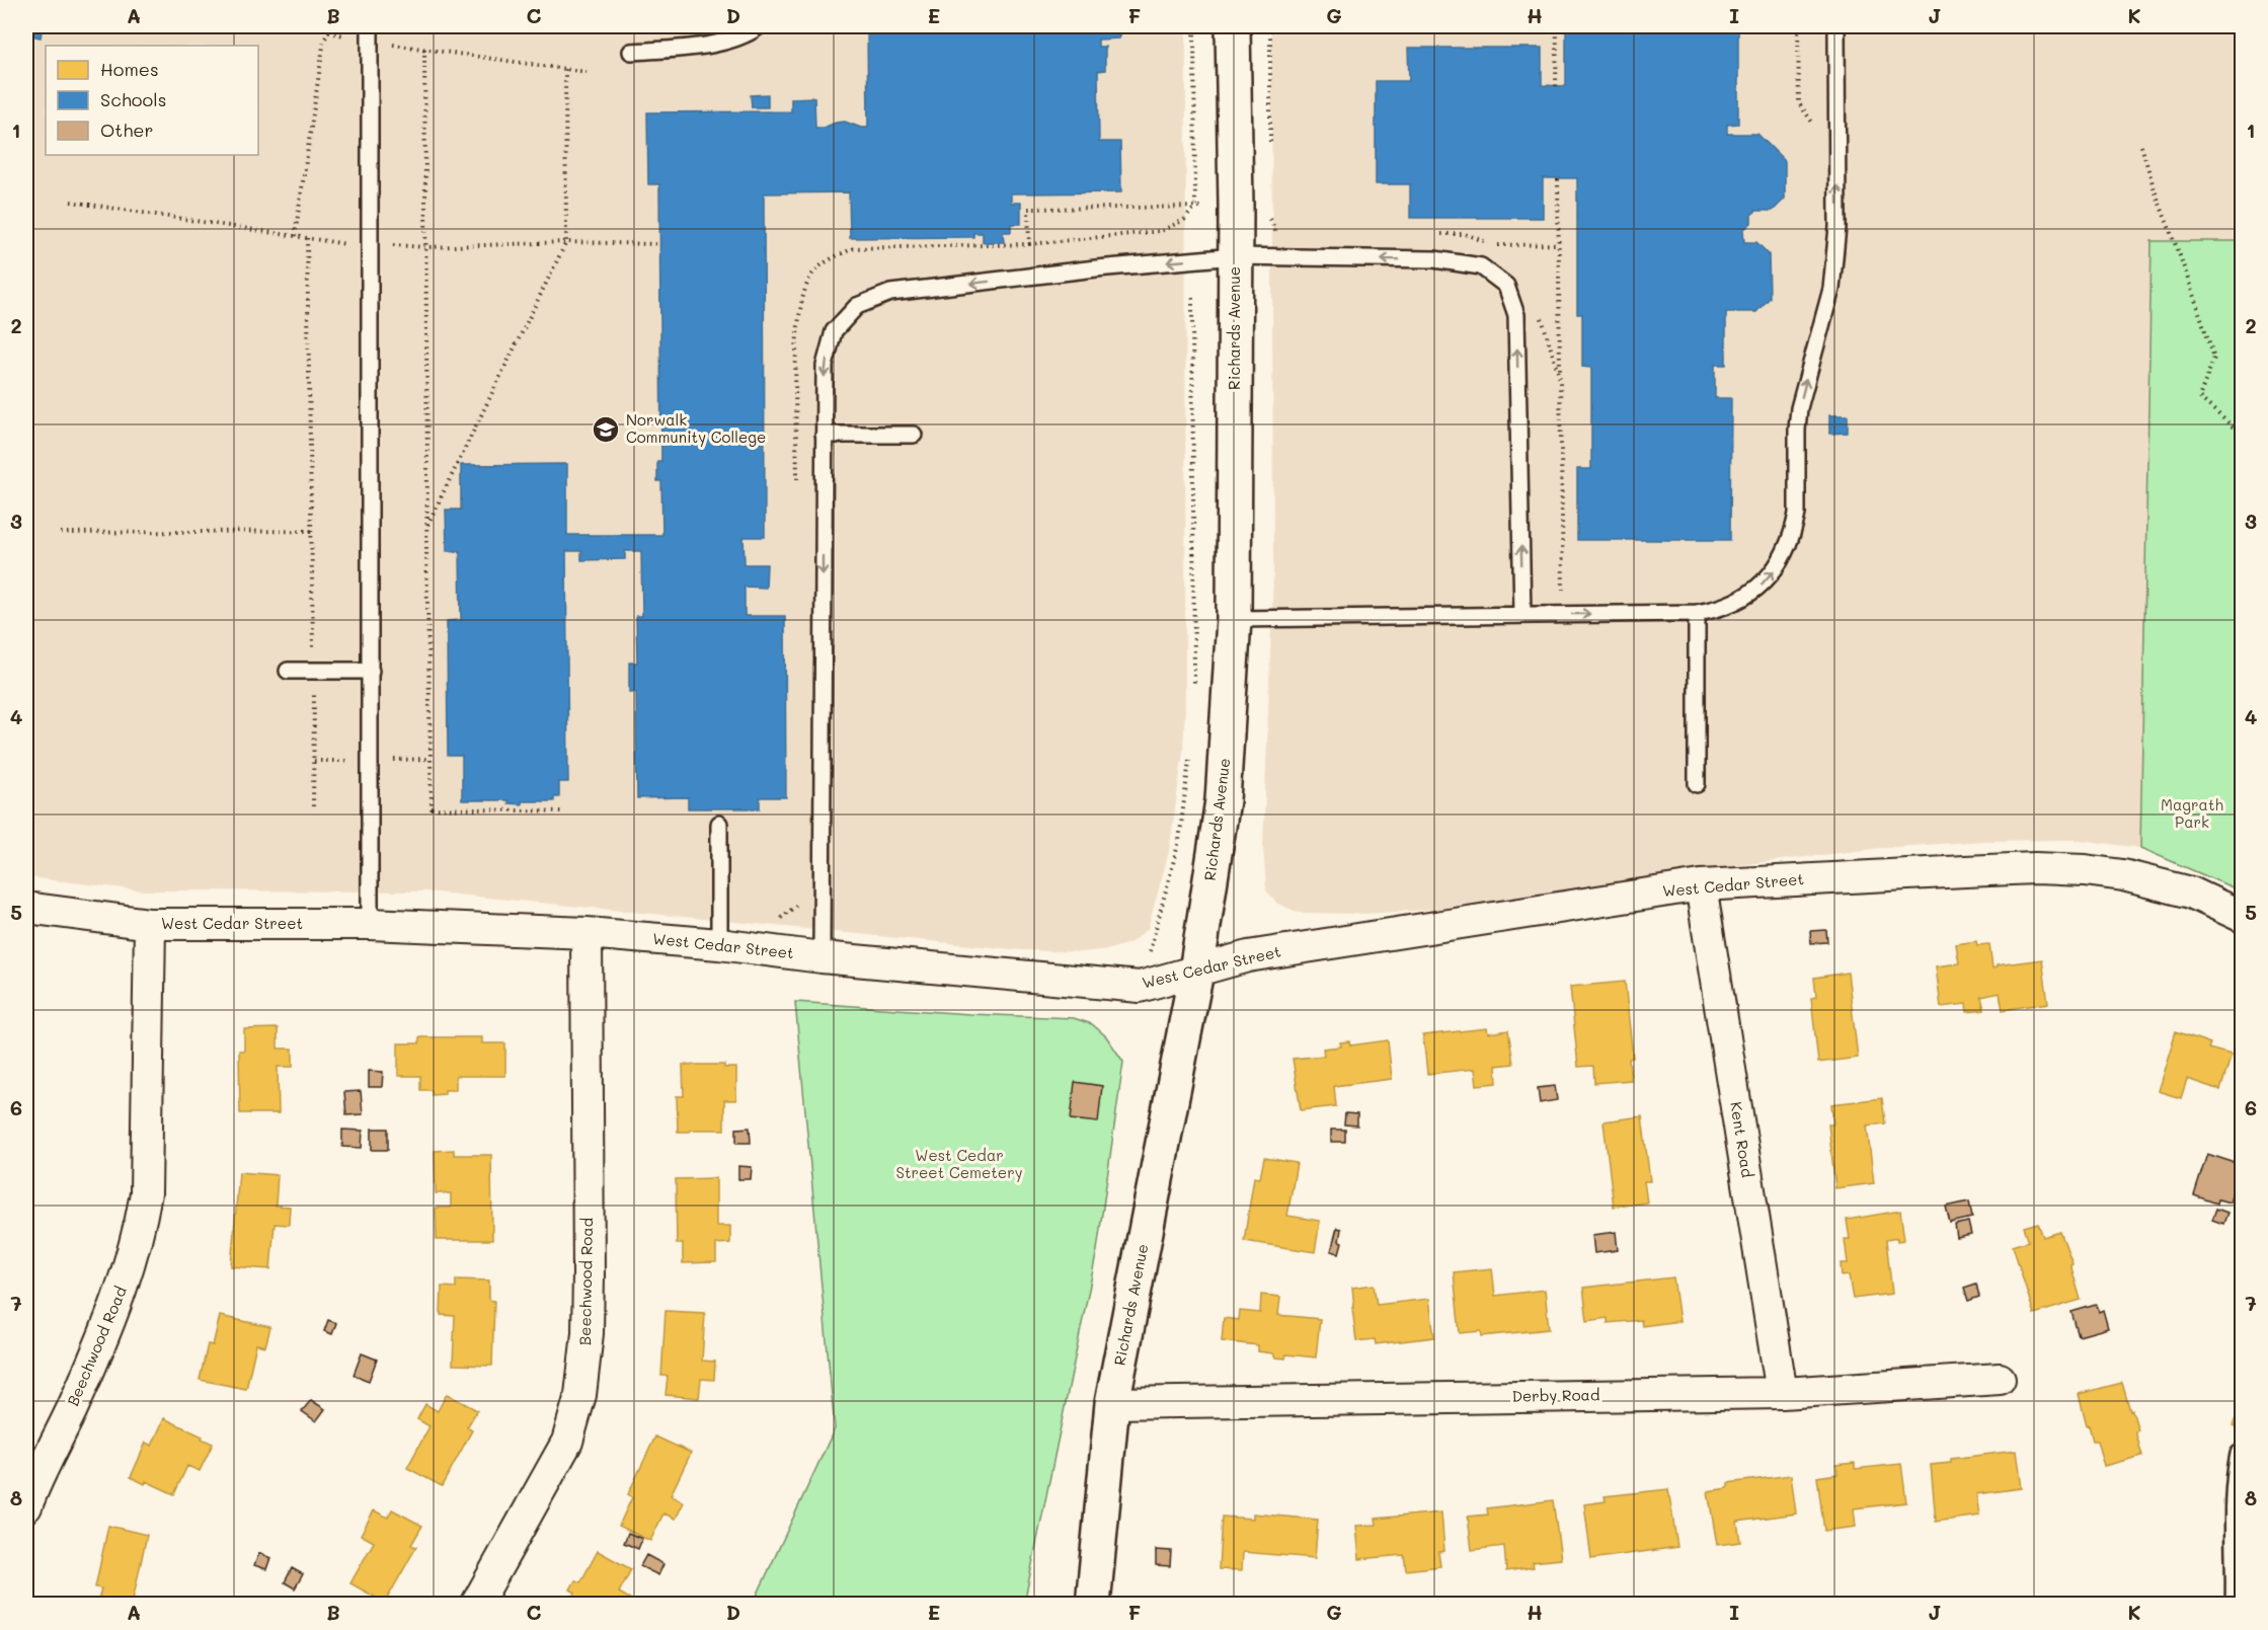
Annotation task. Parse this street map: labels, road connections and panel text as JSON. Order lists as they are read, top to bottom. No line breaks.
{"streets":{"street":["Richards Avenue","West Cedar Street","Kent Road","Beechwood Road","Derby Road"]},"crossings":[["Richards Avenue","West Cedar Street"],["Richards Avenue","Derby Road"],["West Cedar Street","Kent Road"],["West Cedar Street","Beechwood Road"],["Kent Road","Derby Road"]],"parks":["Magrath Park","West Cedar Street Cemetery"],"places":{"school or university":["Norwalk Community College"]},"legend":["Homes","Schools","Other"],"grid":{"columns":["A","B","C","D","E","F","G","H","I","J","K"],"rows":["1","2","3","4","5","6","7","8"]}}
